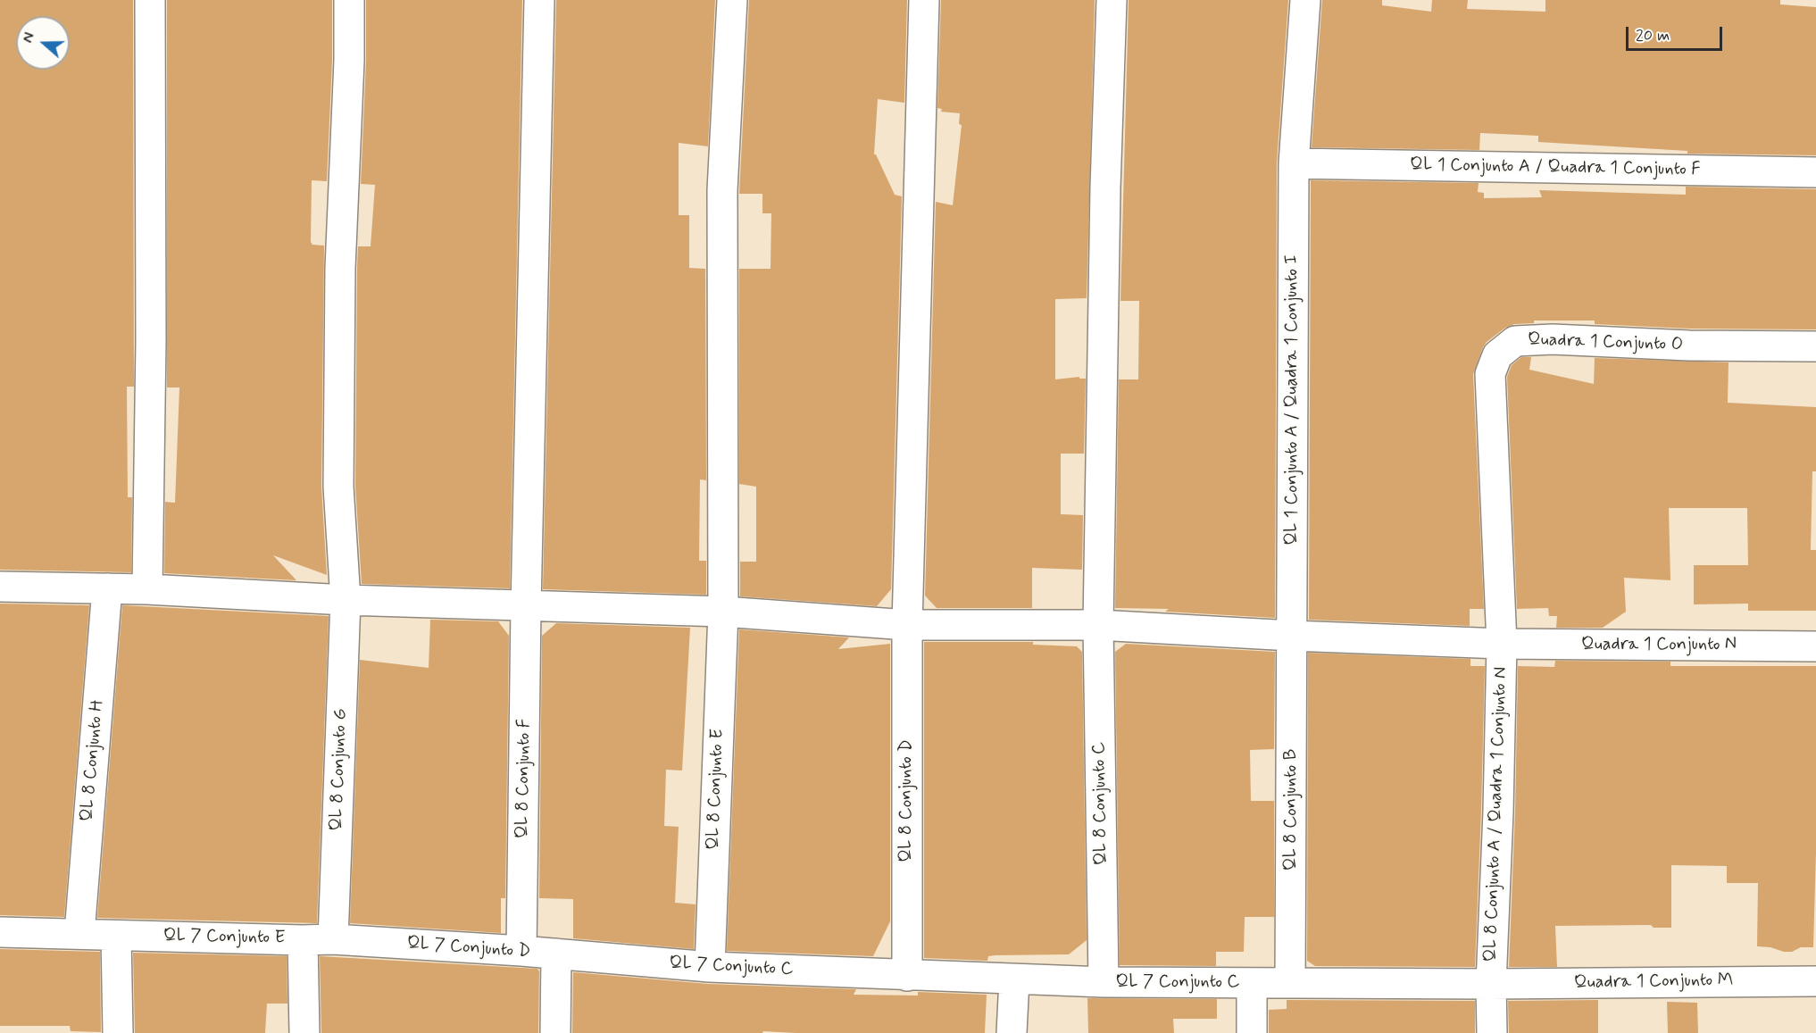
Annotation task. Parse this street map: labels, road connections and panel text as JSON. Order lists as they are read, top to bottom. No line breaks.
{"streets":{"street":["QL 1 Conjunto A / Quadra 1 Conjunto F","Quadra 1 Conjunto O","QL 1 Conjunto A / Quadra 1 Conjunto I","Quadra 1 Conjunto N","QL 8 Conjunto H","QL 8 Conjunto G","QL 8 Conjunto F","QL 8 Conjunto E","QL 8 Conjunto D","QL 8 Conjunto C","QL 8 Conjunto B","QL 8 Conjunto A / Quadra 1 Conjunto N","QL 7 Conjunto E","QL 7 Conjunto D","QL 7 Conjunto C","Quadra 1 Conjunto M"]},"crossings":[["QL 1 Conjunto A / Quadra 1 Conjunto F","QL 1 Conjunto A / Quadra 1 Conjunto I"],["Quadra 1 Conjunto O","Quadra 1 Conjunto N"],["Quadra 1 Conjunto O","QL 8 Conjunto A / Quadra 1 Conjunto N"],["QL 1 Conjunto A / Quadra 1 Conjunto I","Quadra 1 Conjunto N"],["QL 1 Conjunto A / Quadra 1 Conjunto I","QL 8 Conjunto B"],["Quadra 1 Conjunto N","QL 8 Conjunto H"],["Quadra 1 Conjunto N","QL 8 Conjunto G"],["Quadra 1 Conjunto N","QL 8 Conjunto F"],["Quadra 1 Conjunto N","QL 8 Conjunto E"],["Quadra 1 Conjunto N","QL 8 Conjunto D"],["Quadra 1 Conjunto N","QL 8 Conjunto C"],["Quadra 1 Conjunto N","QL 8 Conjunto B"],["Quadra 1 Conjunto N","QL 8 Conjunto A / Quadra 1 Conjunto N"],["QL 8 Conjunto G","QL 7 Conjunto D"],["QL 8 Conjunto F","QL 7 Conjunto D"],["QL 8 Conjunto E","QL 7 Conjunto C"],["QL 8 Conjunto D","QL 7 Conjunto C"],["QL 8 Conjunto C","QL 7 Conjunto C"],["QL 8 Conjunto B","QL 7 Conjunto C"],["QL 8 Conjunto B","Quadra 1 Conjunto M"],["QL 8 Conjunto A / Quadra 1 Conjunto N","Quadra 1 Conjunto M"],["QL 7 Conjunto E","QL 7 Conjunto D"],["QL 7 Conjunto D","QL 7 Conjunto C"],["QL 7 Conjunto C","Quadra 1 Conjunto M"]],"scale_bar":"20 m","north":"left"}
